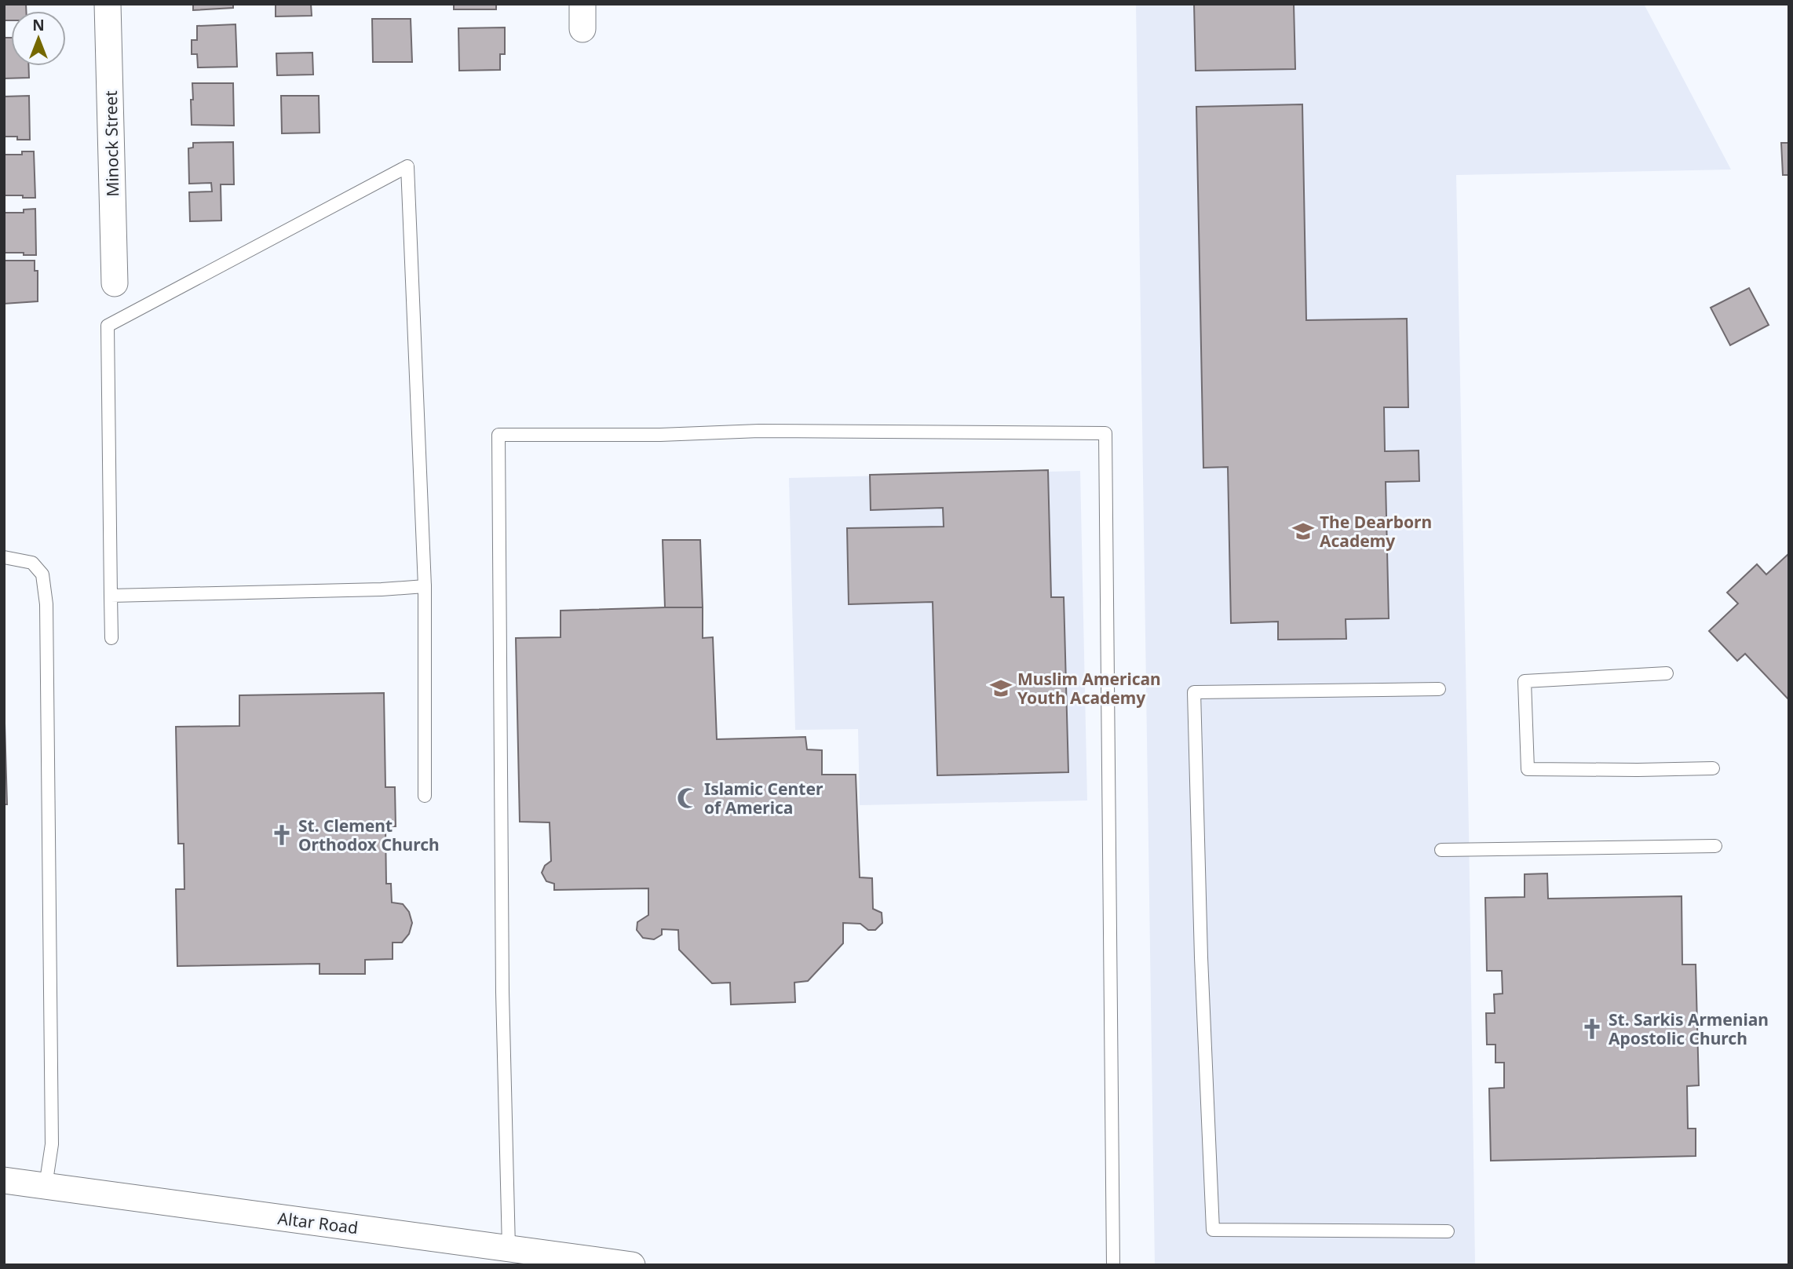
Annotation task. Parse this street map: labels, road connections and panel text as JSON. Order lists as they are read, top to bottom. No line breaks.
{"streets":{"street":["Minock Street","Altar Road"]},"places":{"school or university":["The Dearborn Academy","Muslim American Youth Academy"],"mosque":["Islamic Center of America"],"church":["St. Clement Orthodox Church","St. Sarkis Armenian Apostolic Church"]},"north":"top"}
